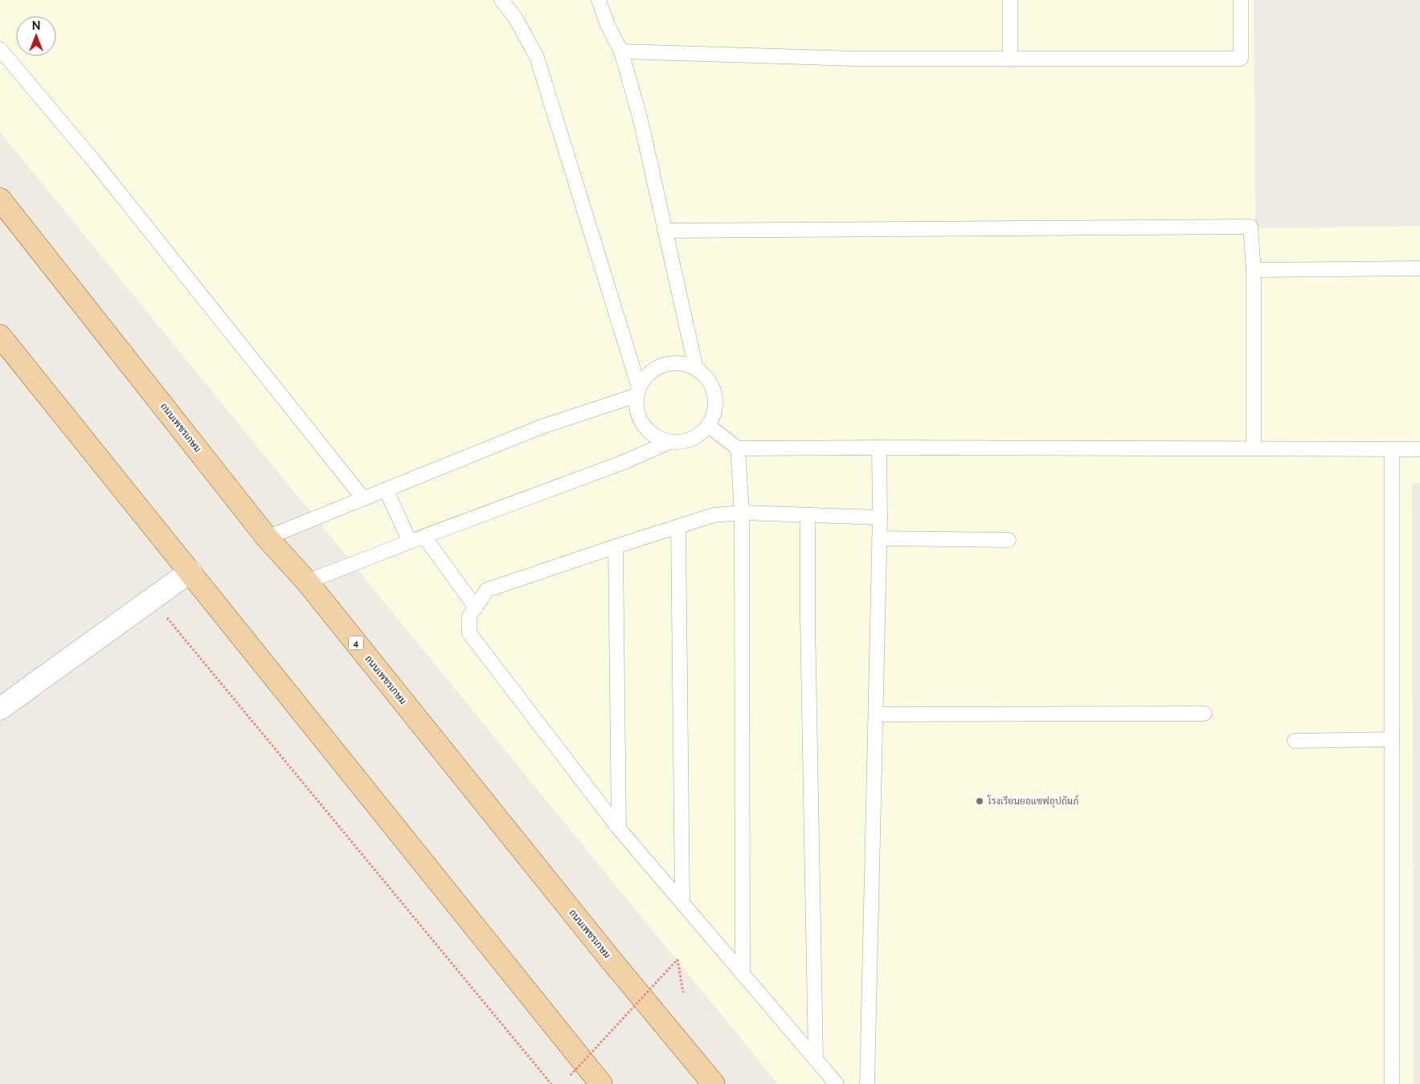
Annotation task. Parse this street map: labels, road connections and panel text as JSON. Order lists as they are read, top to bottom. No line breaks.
{"streets":{"main road":["ถนนเพชรเกษม","4"]},"places":["โรงเรียนยอแซฟอุปถัมภ์"],"north":"top"}
